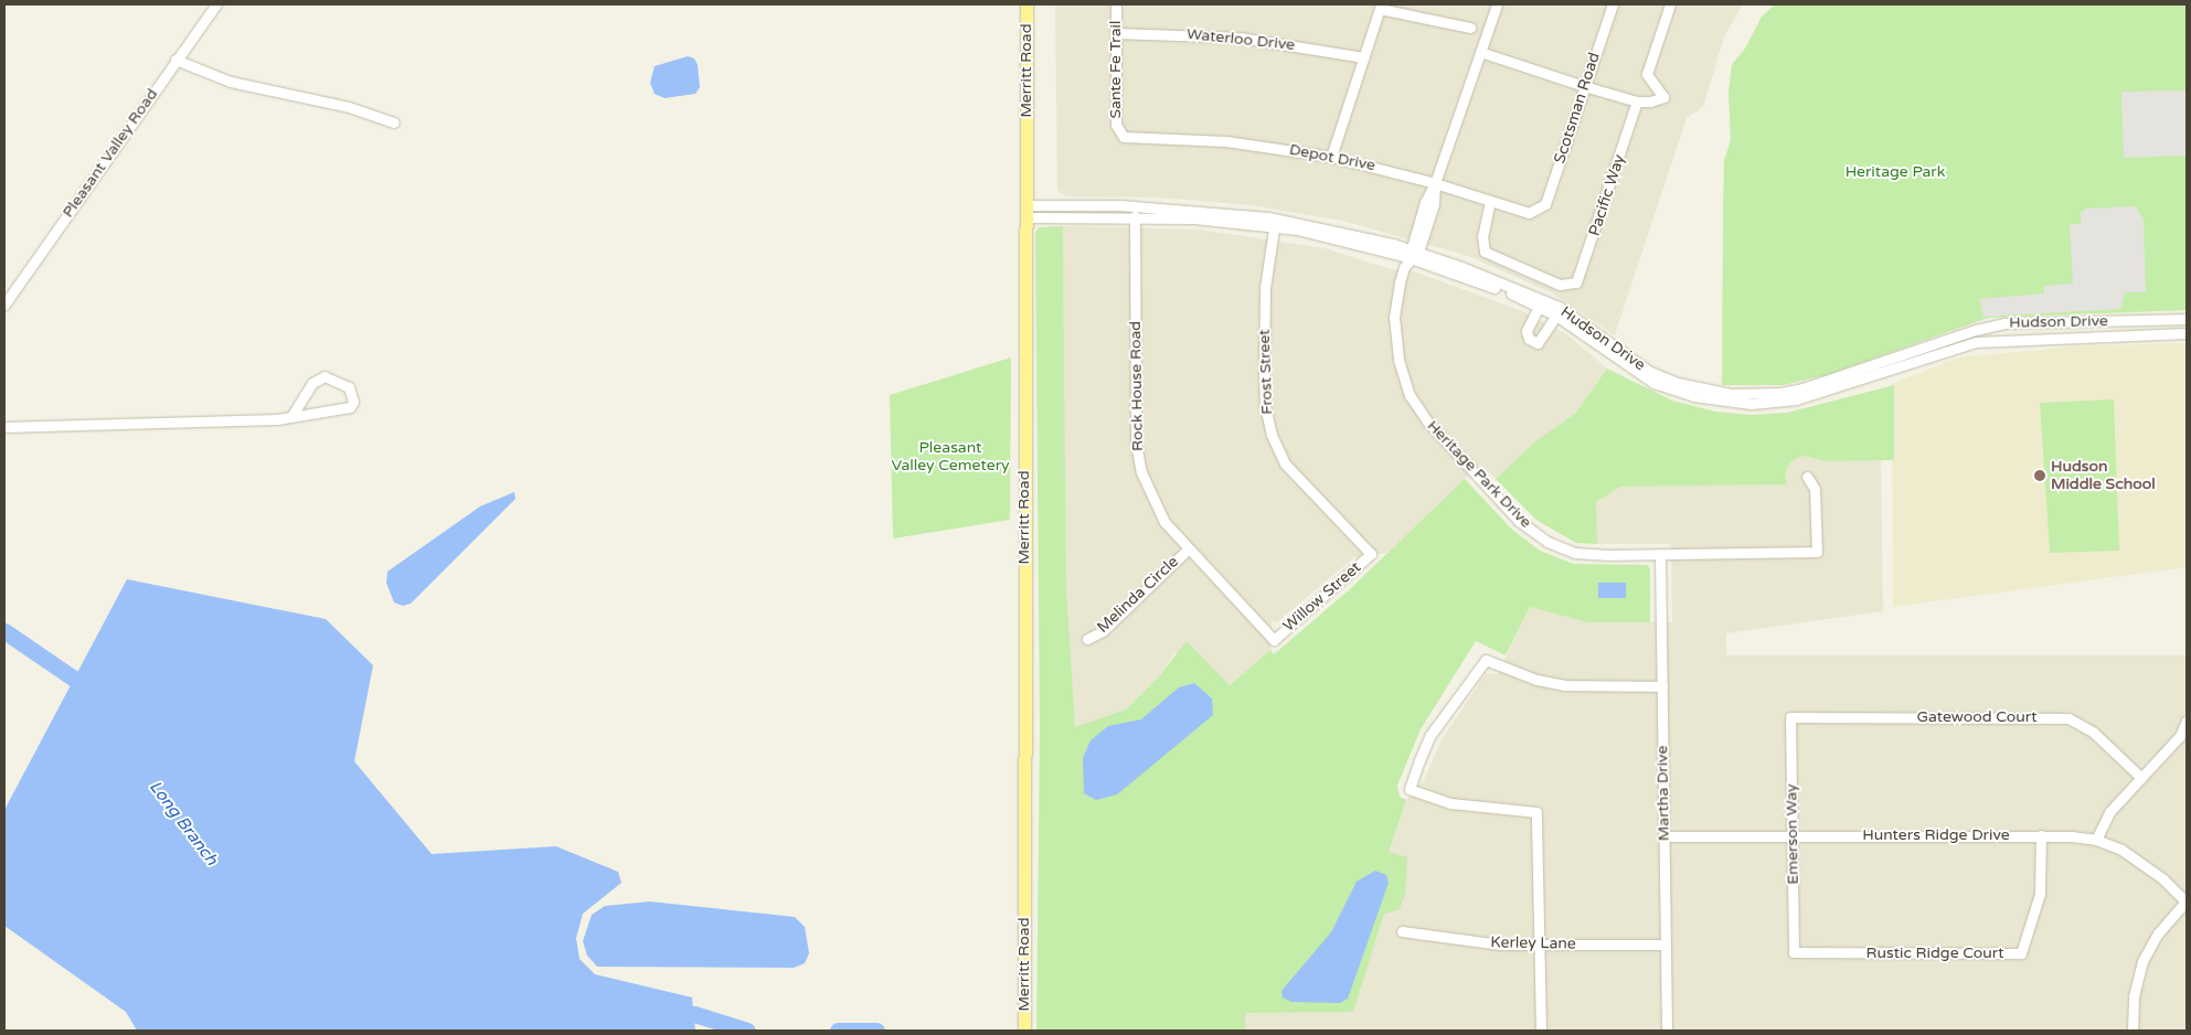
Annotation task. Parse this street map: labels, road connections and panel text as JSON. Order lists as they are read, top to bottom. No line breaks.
{"streets":{"main road":["Merritt Road"],"street":["Waterloo Drive","Sante Fe Trail","Scotsman Road","Pleasant Valley Road","Depot Drive","Pacific Way","Hudson Drive","Frost Street","Rock House Road","Heritage Park Drive","Melinda Circle","Willow Street","Gatewood Court","Martha Drive","Emerson Way","Hunters Ridge Drive","Kerley Lane","Rustic Ridge Court"]},"crossings":[["Waterloo Drive","Sante Fe Trail"],["Sante Fe Trail","Depot Drive"],["Merritt Road","Hudson Drive"],["Scotsman Road","Depot Drive"],["Depot Drive","Pacific Way"],["Depot Drive","Heritage Park Drive"],["Hudson Drive","Frost Street"],["Hudson Drive","Rock House Road"],["Hudson Drive","Heritage Park Drive"],["Frost Street","Willow Street"],["Rock House Road","Melinda Circle"],["Rock House Road","Willow Street"],["Heritage Park Drive","Martha Drive"],["Gatewood Court","Emerson Way"],["Martha Drive","Hunters Ridge Drive"],["Martha Drive","Kerley Lane"],["Emerson Way","Hunters Ridge Drive"],["Emerson Way","Rustic Ridge Court"],["Hunters Ridge Drive","Rustic Ridge Court"]],"water":["Long Branch"],"parks":["Heritage Park","Pleasant Valley Cemetery"],"places":["Hudson Middle School"]}
